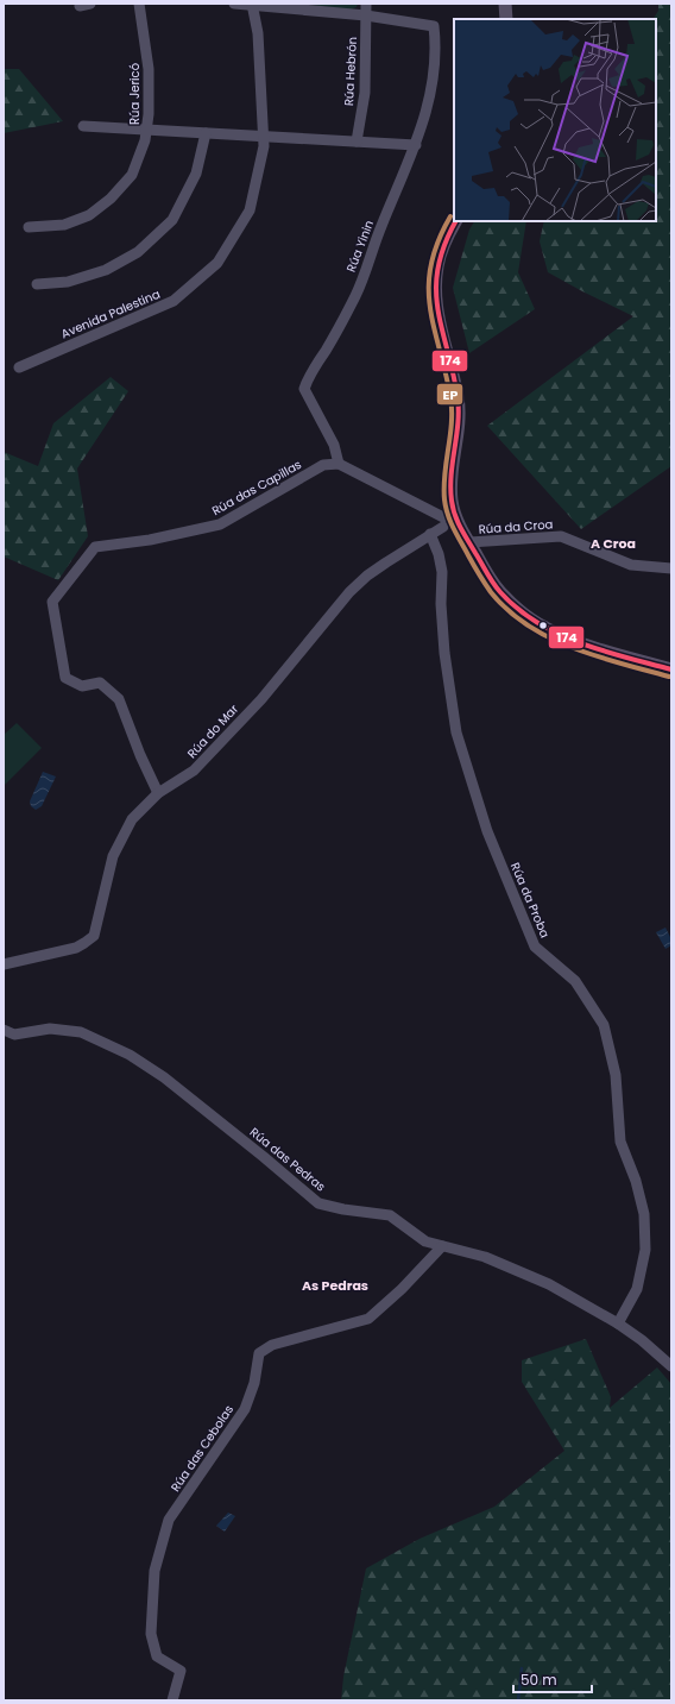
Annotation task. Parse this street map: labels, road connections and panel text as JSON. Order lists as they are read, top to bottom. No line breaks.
{"streets":{"street":["Rúa Hebrón","Rúa Jericó","Rúa Yinin","Avenida Palestina","Rúa das Capillas","Rúa da Croa","Rúa do Mar","Rúa da Proba","Rúa das Pedras","Rúa das Cebolas"]},"crossings":[["Rúa Hebrón","Rúa Yinin"],["Rúa Yinin","Rúa das Capillas"],["Rúa das Capillas","Rúa do Mar"],["Rúa do Mar","Rúa da Proba"],["Rúa da Proba","Rúa das Pedras"],["Rúa das Pedras","Rúa das Cebolas"]],"districts":["A Croa","As Pedras"],"lines":["transit line EP","transit line 174"],"scale_bar":"50 m"}
